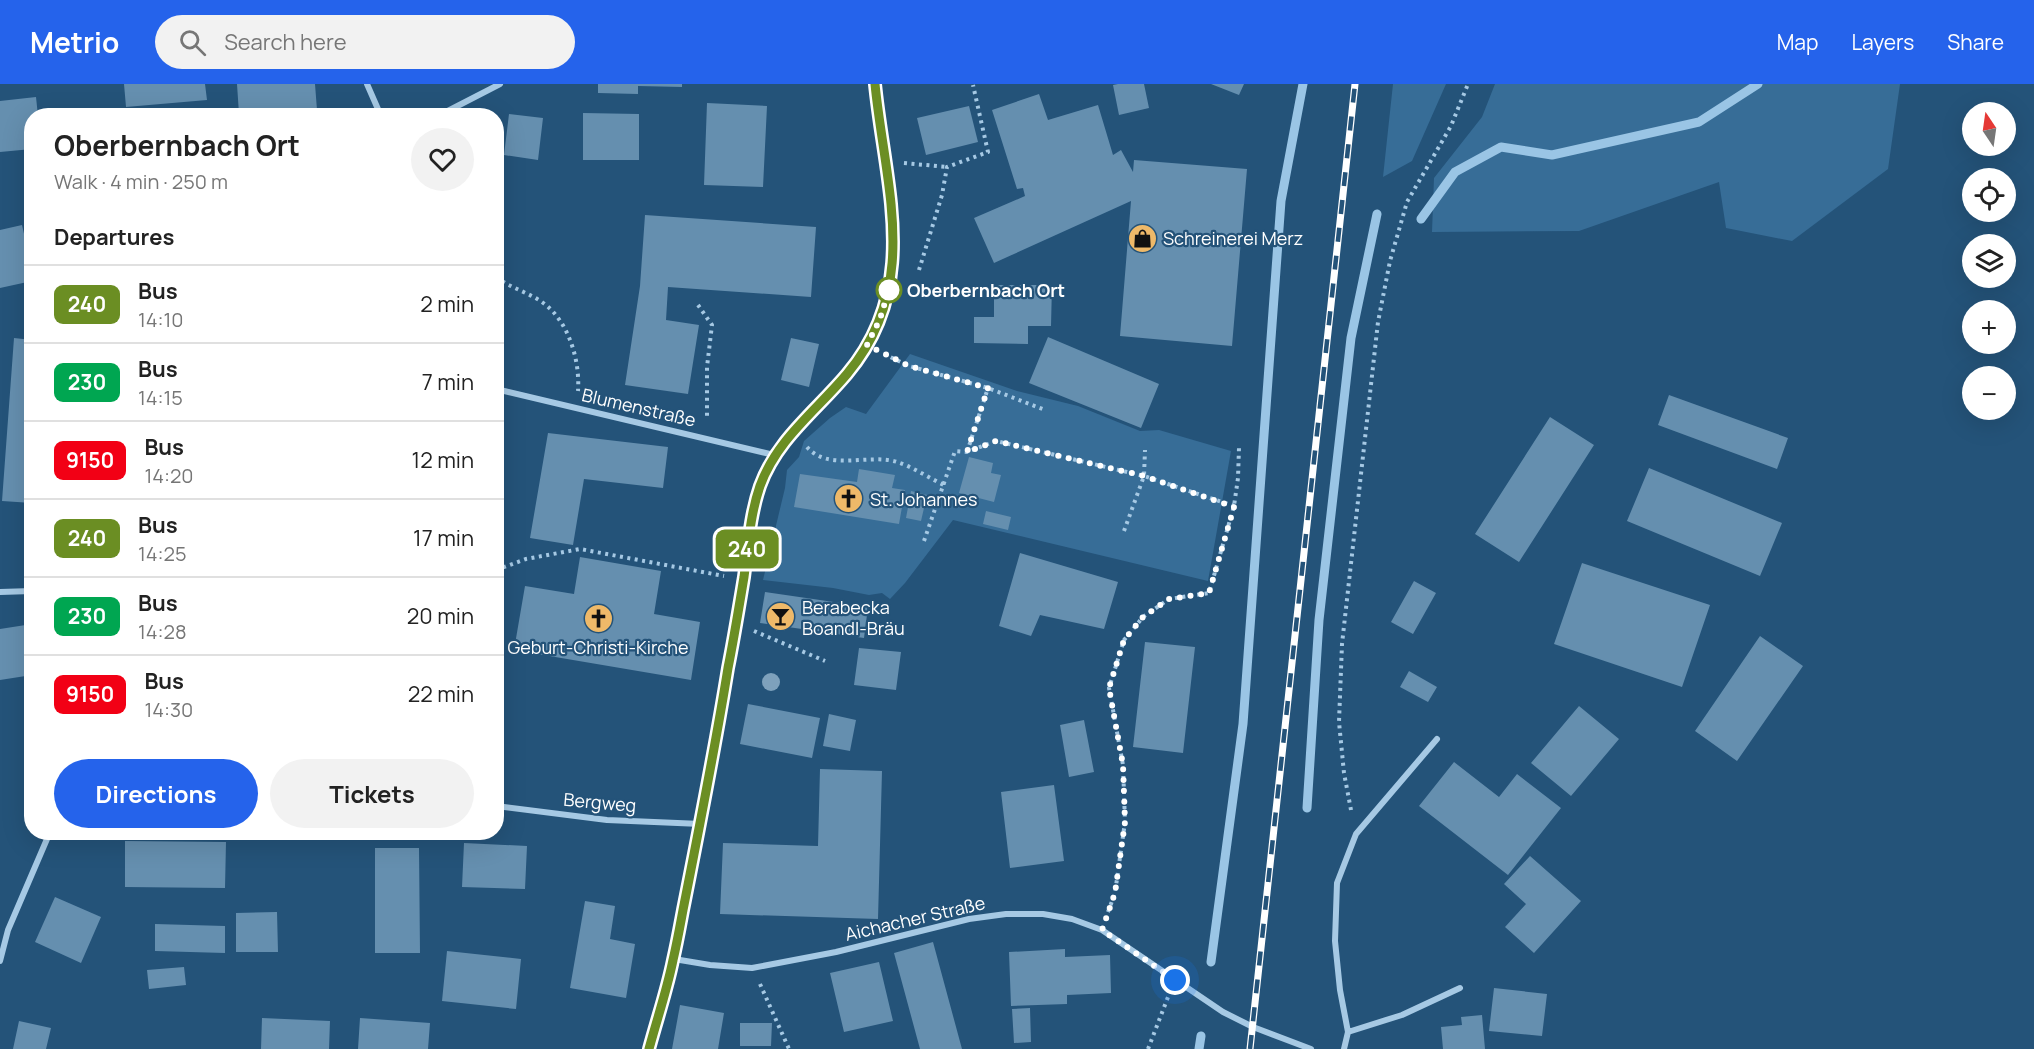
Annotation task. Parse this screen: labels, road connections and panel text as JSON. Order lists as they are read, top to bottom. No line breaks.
{"streets":{"street":["Blumenstraße","Bergweg","Aichacher Straße"]},"places":{"shop":["Schreinerei Merz"],"other":["Oberbernbach Ort"],"church":["St. Johannes","Geburt-Christi-Kirche"],"bar":["Berabecka Boandl-Bräu"]},"lines":["bus line 240"],"north":"top","page":{"header":"Metrio","search":"Search here","nav":["Map","Layers","Share"],"on_map":"240","map_buttons":["+","−"],"heading":[["Oberbernbach Ort","Walk · 4 min · 250 m"],"Departures"],"list":[{"mark":"240","name":"Bus","note":"14:10","value":"2 min"},{"mark":"230","name":"Bus","note":"14:15","value":"7 min"},{"mark":"9150","name":"Bus","note":"14:20","value":"12 min"},{"mark":"240","name":"Bus","note":"14:25","value":"17 min"},{"mark":"230","name":"Bus","note":"14:28","value":"20 min"},{"mark":"9150","name":"Bus","note":"14:30","value":"22 min"}],"buttons":["Directions","Tickets"]}}
